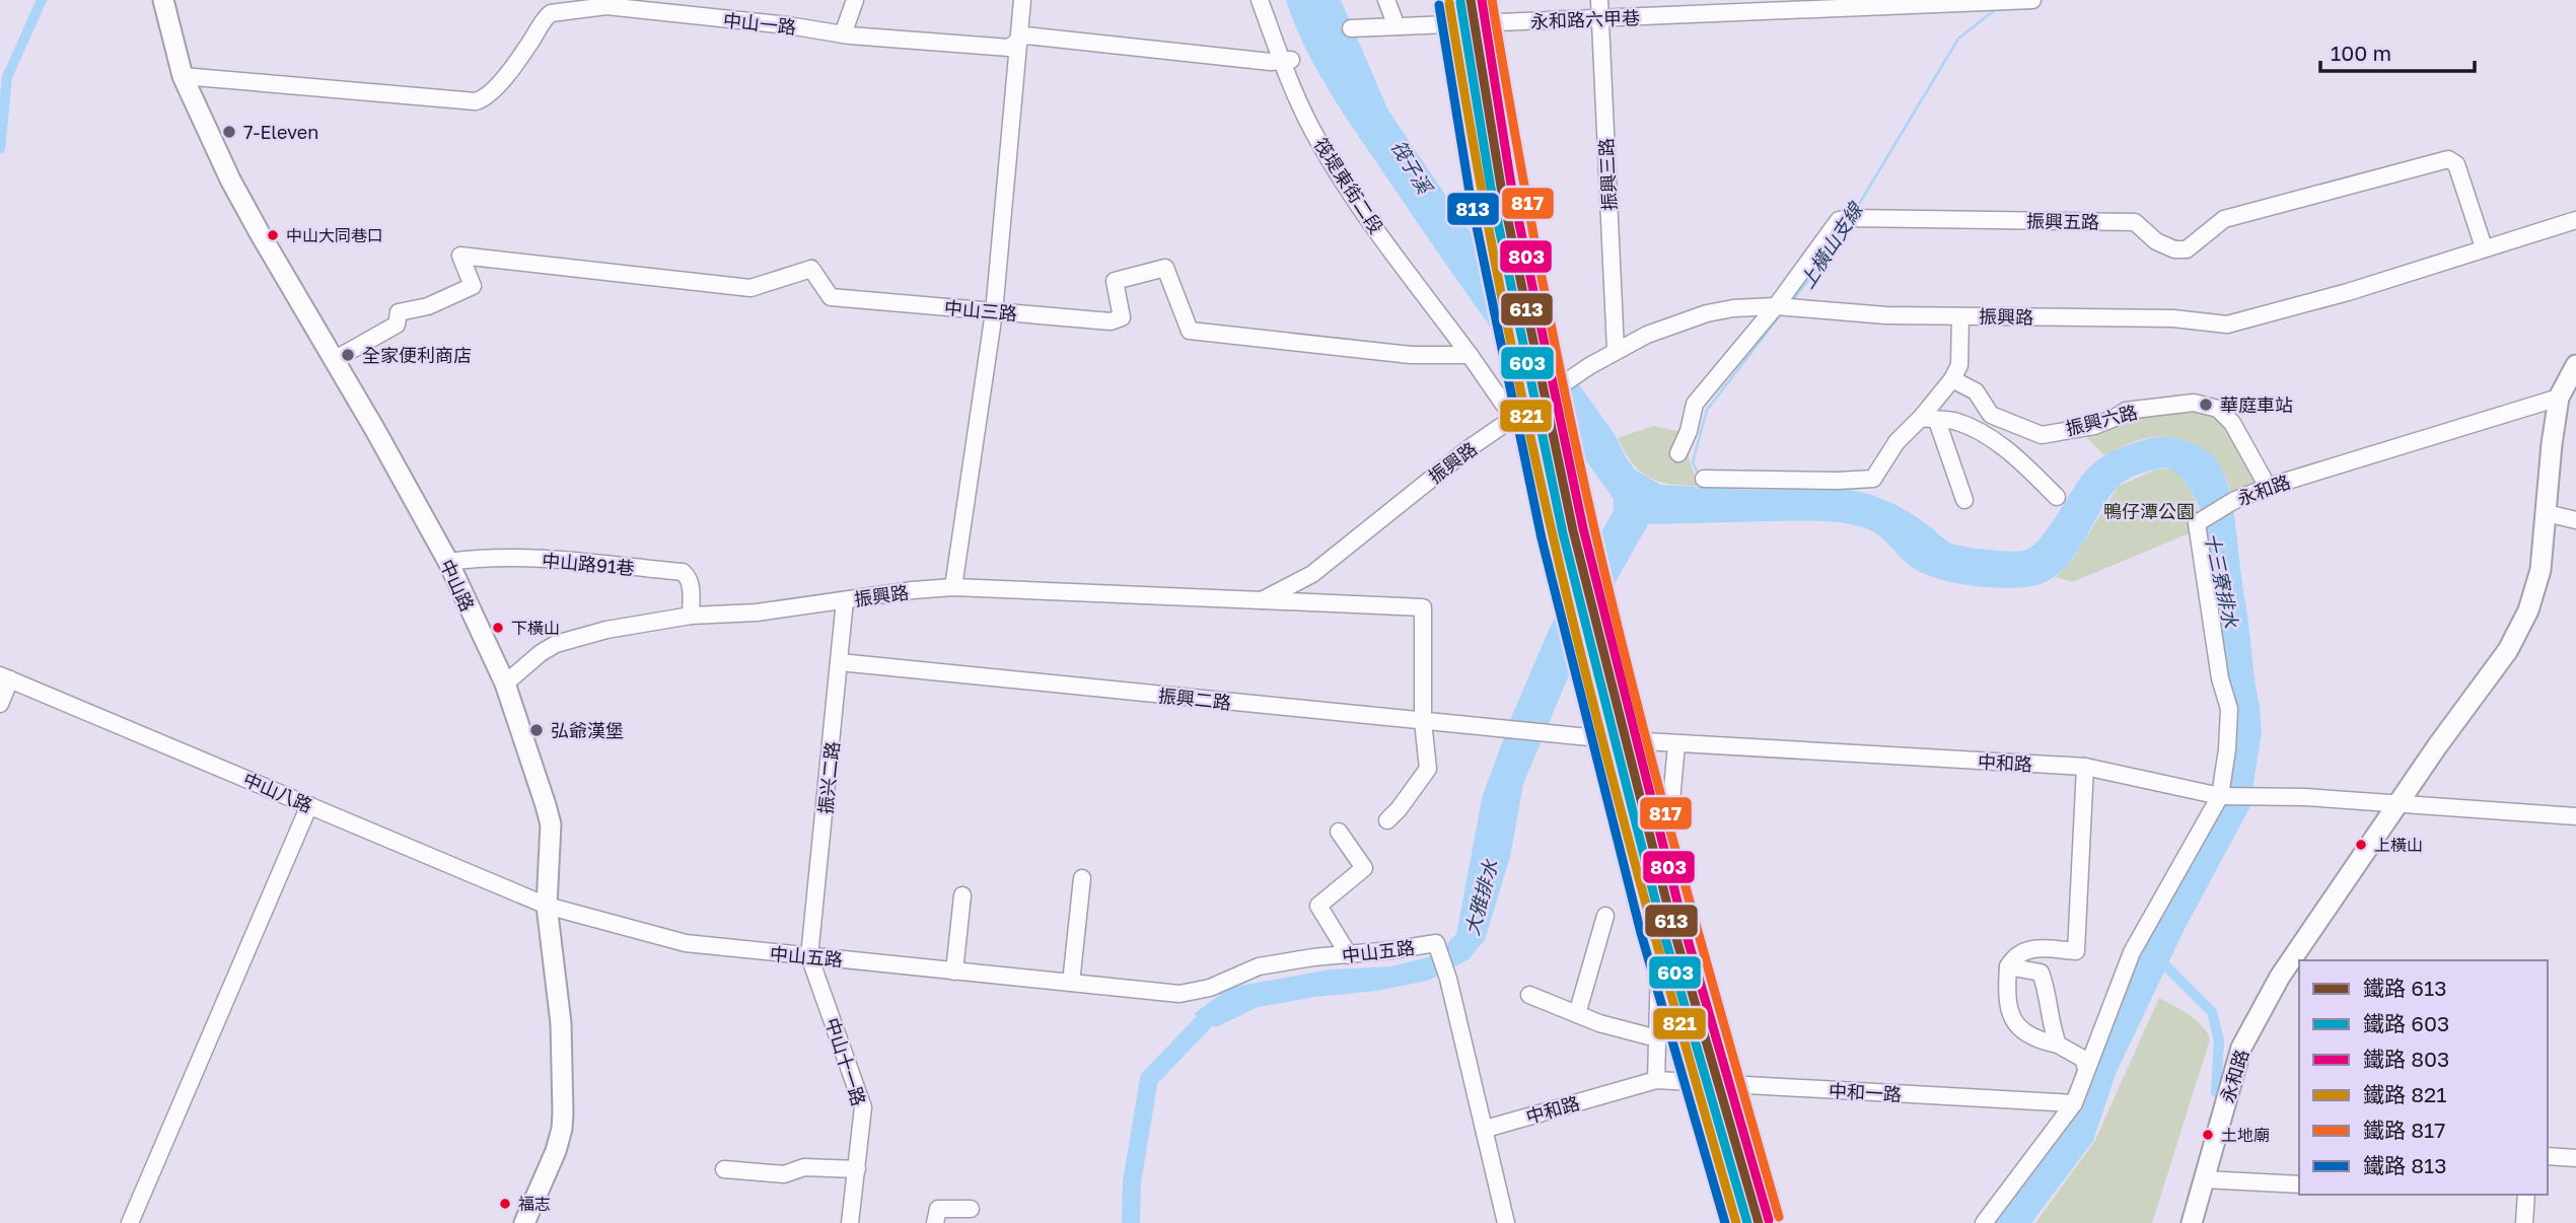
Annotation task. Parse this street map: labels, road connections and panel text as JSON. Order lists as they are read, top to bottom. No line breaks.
{"streets":{"main road":["永和路","中山路"],"street":["永和路六甲巷","中山一路","振興三路","筏堤東街二段","振興五路","中山三路","振興路","振興六路","中山路91巷","振興二路","中和路","振兴二路","中山八路","中山五路","中山十一路","中和一路"]},"crossings":[["永和路六甲巷","振興三路"],["中山一路","筏堤東街二段"],["中山一路","中山路"],["振興三路","振興路"],["筏堤東街二段","中山三路"],["振興五路","振興路"],["中山三路","中山路"],["振興路","中山路91巷"],["振興路","中山路"],["振興路","振兴二路"],["振興六路","永和路"],["永和路","中和路"],["中山路91巷","中山路"],["中山路","中山八路"],["中山路","中山五路"],["振興二路","中和路"],["振興二路","振兴二路"],["中和路","中山五路"],["中和路","中和一路"],["振兴二路","中山五路"],["振兴二路","中山十一路"],["中山八路","中山五路"],["中山五路","中山十一路"]],"water":["筏子溪","上橫山支線","十三寮排水","大雅排水"],"parks":["鴨仔潭公園"],"places":["7-Eleven","中山大同巷口","全家便利商店","華庭車站","下橫山","弘爺漢堡","上橫山","土地廟","福志"],"lines":["rail line 613","rail line 803","rail line 817","rail line 603","rail line 821","rail line 813"],"legend":["鐵路 613","鐵路 603","鐵路 803","鐵路 821","鐵路 817","鐵路 813"],"scale_bar":"100 m"}
